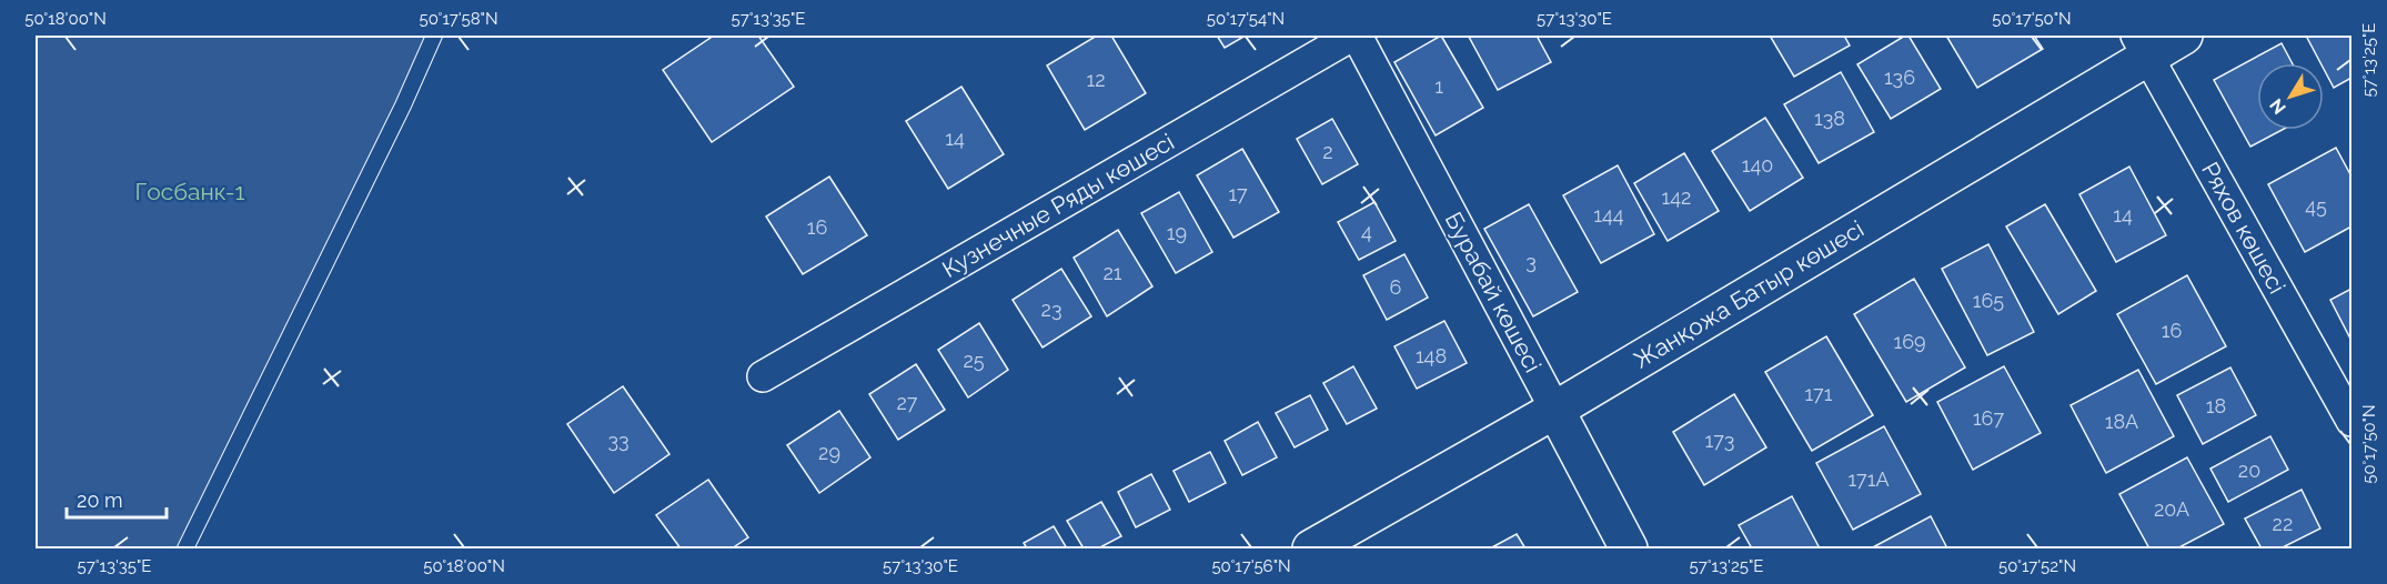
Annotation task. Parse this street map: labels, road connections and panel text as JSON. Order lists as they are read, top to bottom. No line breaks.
{"streets":{"main road":["Бурабай көшесі","Жанқожа Батыр көшесі"],"street":["Кузнечные Ряды көшесі","Ряхов көшесі"]},"crossings":[["Кузнечные Ряды көшесі","Бурабай көшесі"],["Ряхов көшесі","Жанқожа Батыр көшесі"],["Бурабай көшесі","Жанқожа Батыр көшесі"]],"parks":["Госбанк-1"],"house_numbers":["136","12","1","138","14","2","140","17","142","45","144","14","16","4","19","3","21","6","165","23","16","169","148","25","171","27","18","167","18А","33","173","29","20","171А","20А","22"],"scale_bar":"20 m","north":"bottom left","coordinates":["50°18'00\"N","50°17'58\"N","57°13'35\"E","50°17'54\"N","57°13'30\"E","50°17'50\"N","57°13'25\"E","50°17'56\"N","50°17'52\"N"]}
